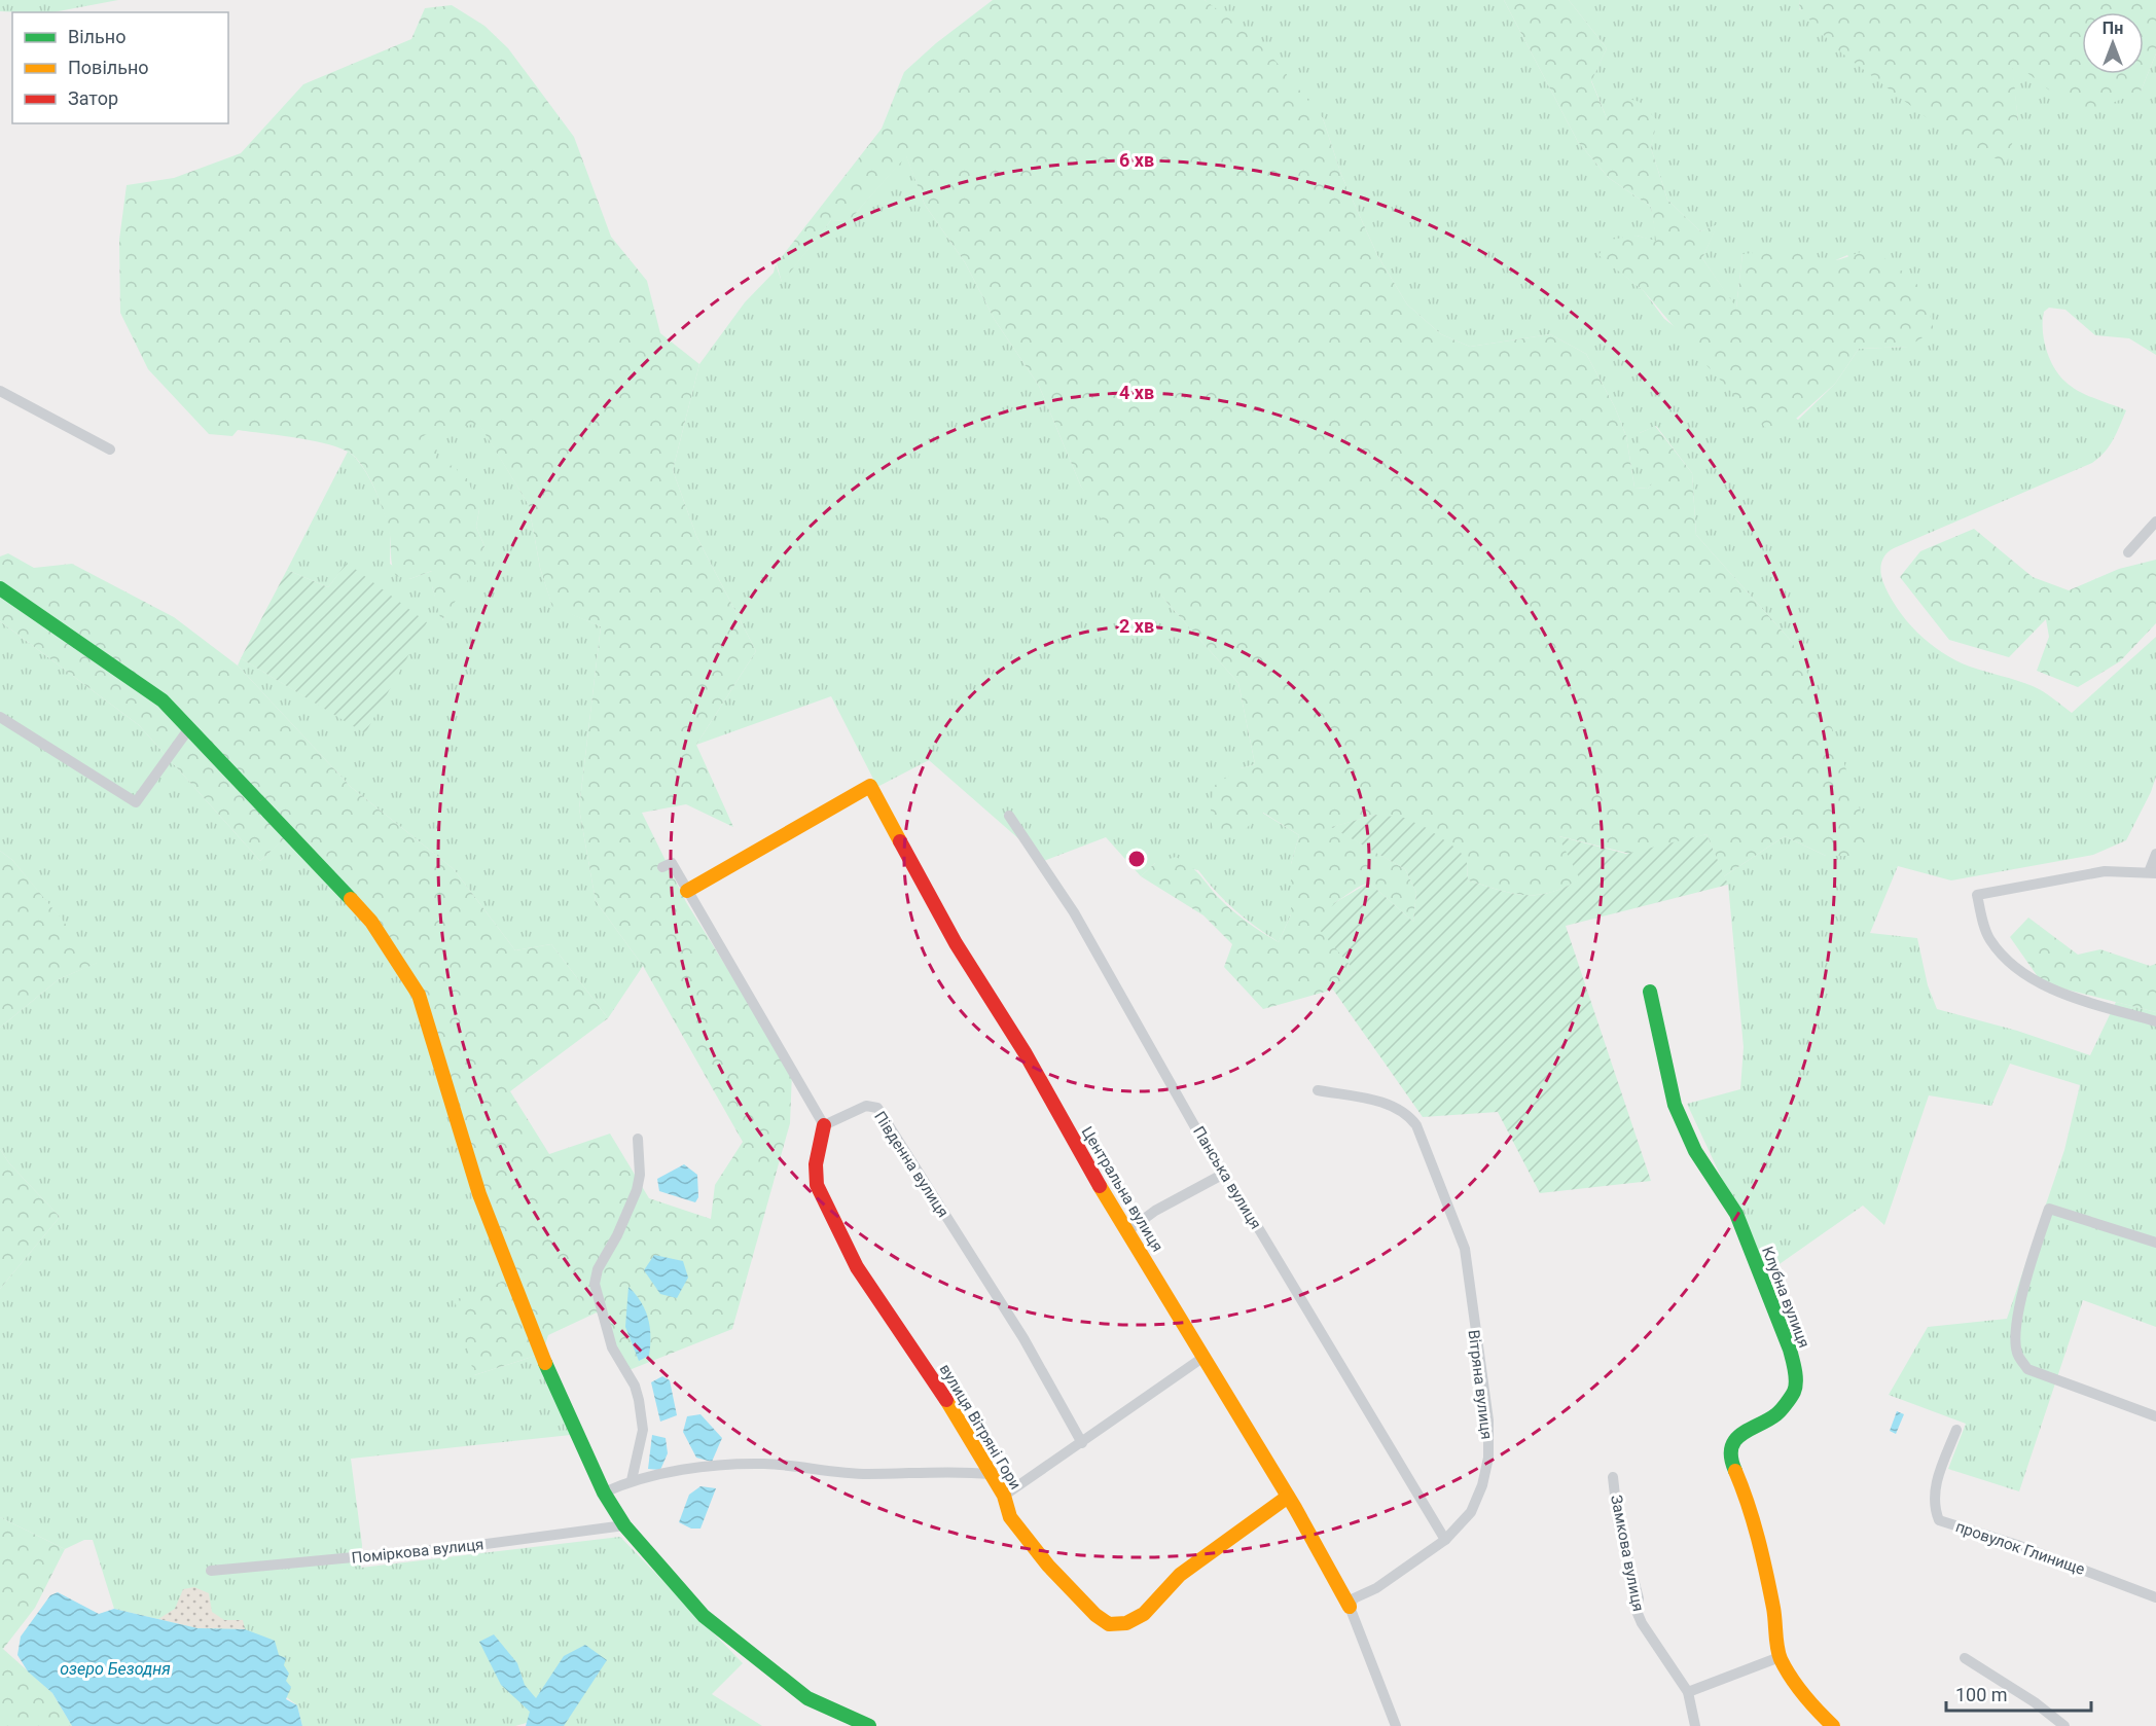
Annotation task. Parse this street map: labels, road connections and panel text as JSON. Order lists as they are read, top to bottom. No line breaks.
{"streets":{"street":["Південна вулиця","Панська вулиця","Центральна вулиця","Клубна вулиця","Вітряна вулиця","вулиця Вітряні Гори","провулок Глинище","Поміркова вулиця","Замкова вулиця"]},"crossings":[["Південна вулиця","вулиця Вітряні Гори"],["Панська вулиця","Вітряна вулиця"],["Центральна вулиця","Вітряна вулиця"],["Центральна вулиця","вулиця Вітряні Гори"]],"water":["озеро Безодня"],"legend":["Вільно","Повільно","Затор"],"scale_bar":"100 m","north":"top","rings":["6 хв","4 хв","2 хв"]}
